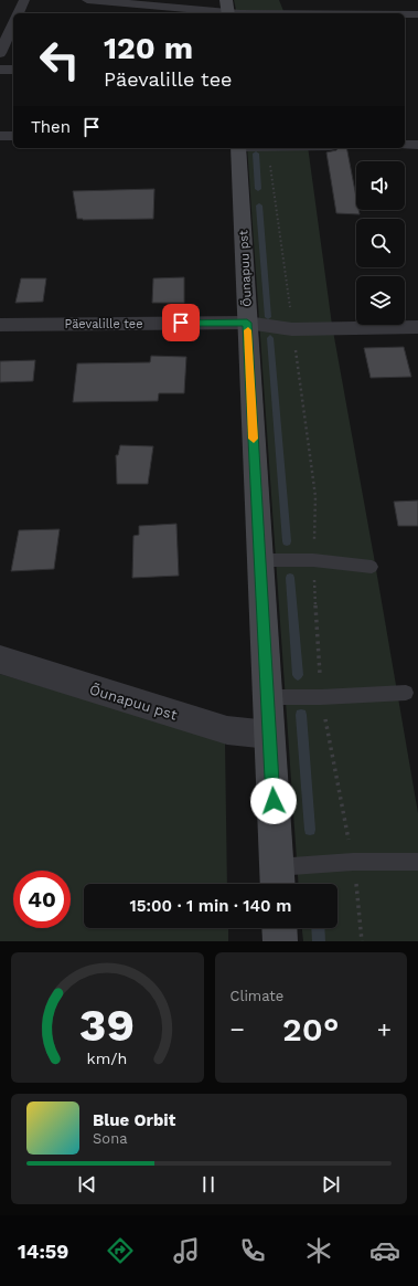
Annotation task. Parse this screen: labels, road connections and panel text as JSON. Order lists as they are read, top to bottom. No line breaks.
{"streets":{"street":["Õunapuu pst","Päevalille tee"]},"crossings":[["Õunapuu pst","Päevalille tee"]],"page":{"turn":["120 m","Päevalille tee"],"then":"Then","limit":"40","trip":"15:00 · 1 min · 140 m","tile":"Climate","heat":["−","20°","+"],"song":["Blue Orbit","Sona"],"tabs":"14:59","gauge":["39","km/h"]}}
